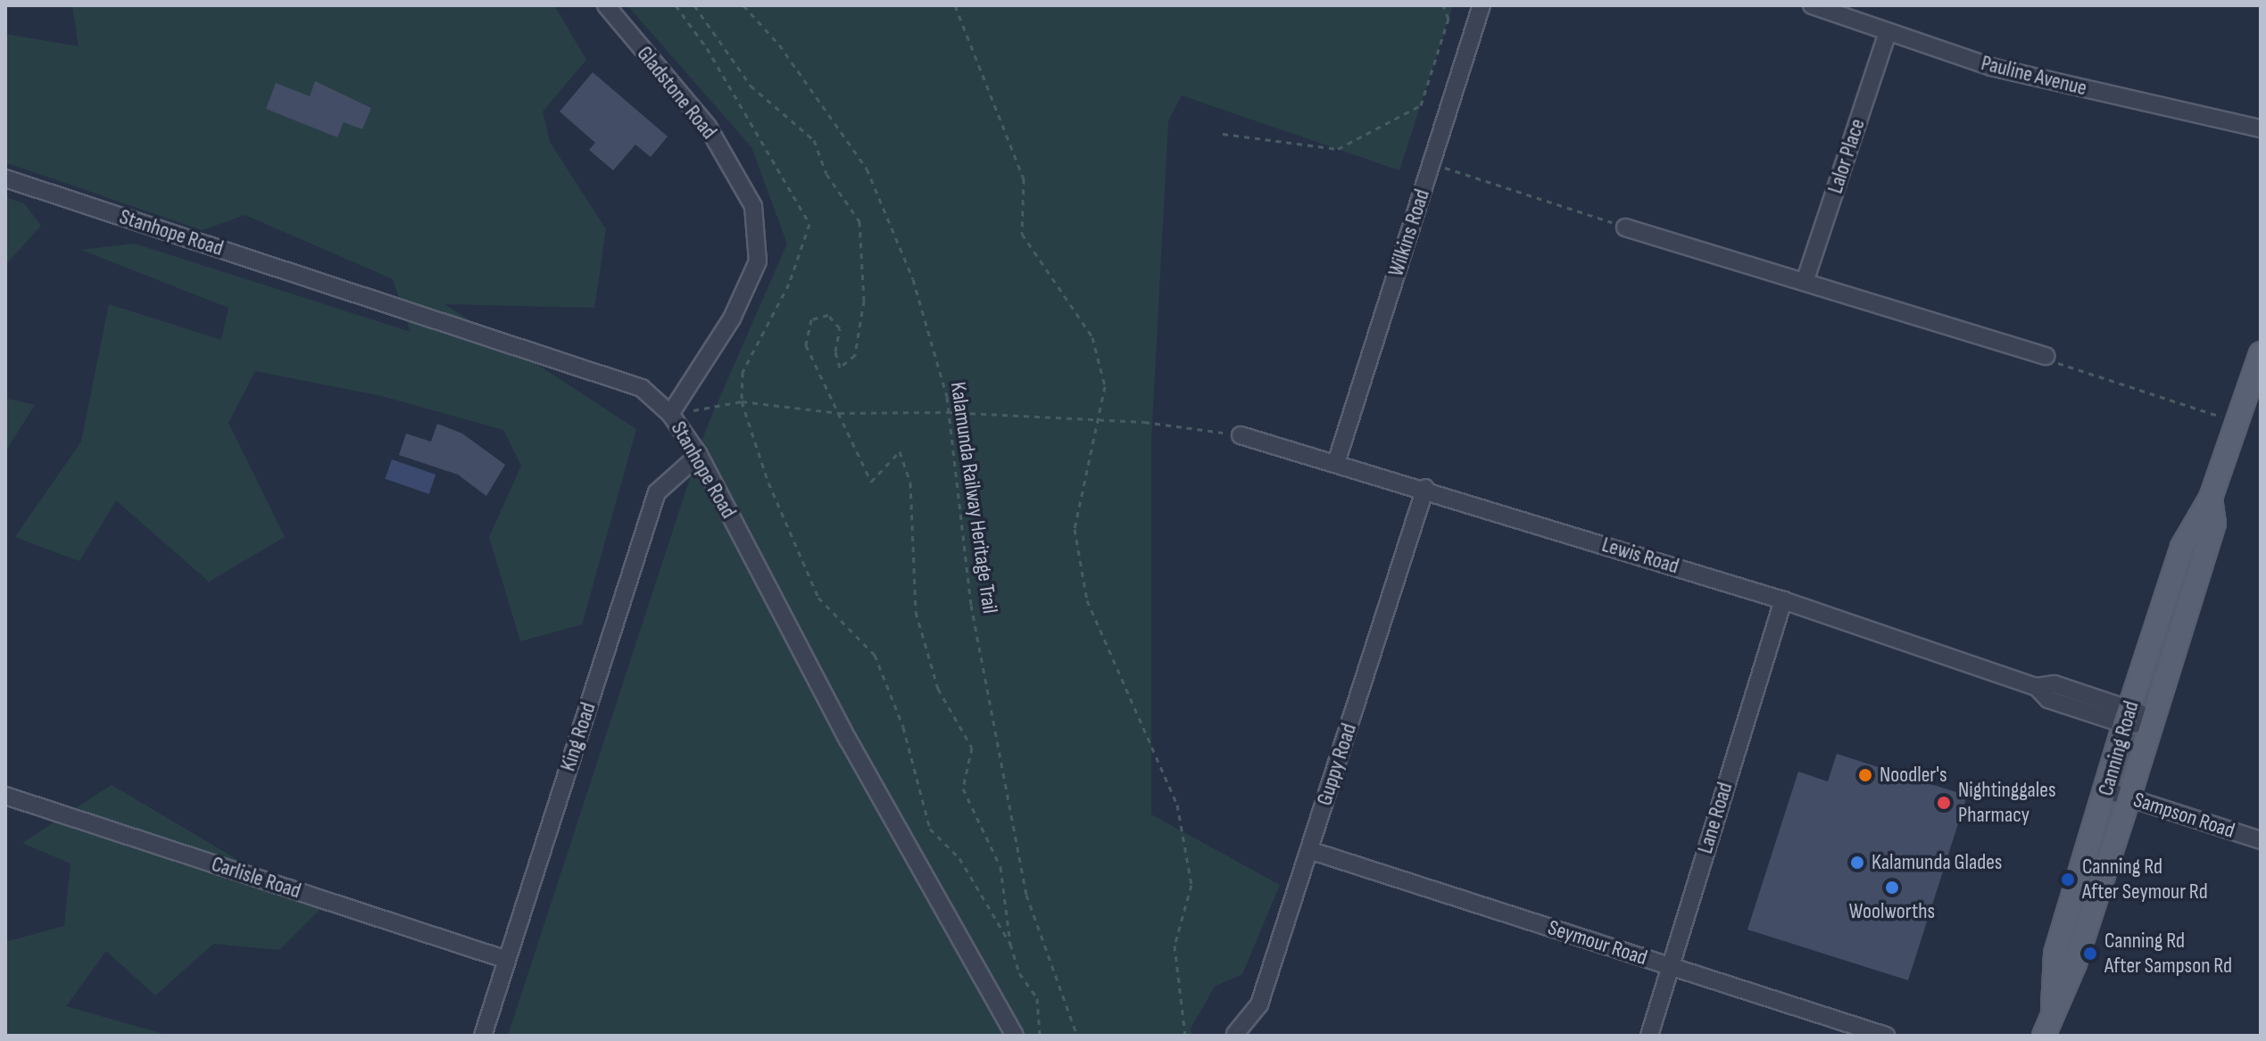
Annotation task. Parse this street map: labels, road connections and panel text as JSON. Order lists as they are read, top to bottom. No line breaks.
{"streets":{"main road":["Canning Road"],"street":["Pauline Avenue","Gladstone Road","Lalor Place","Stanhope Road","Wilkins Road","Lewis Road","King Road","Guppy Road","Sampson Road","Lane Road","Carlisle Road","Seymour Road"],"path":["Kalamunda Railway Heritage Trail"]},"crossings":[["Pauline Avenue","Lalor Place"],["Gladstone Road","Stanhope Road"],["Stanhope Road","King Road"],["Wilkins Road","Lewis Road"],["Lewis Road","Canning Road"],["Lewis Road","Guppy Road"],["Lewis Road","Lane Road"],["King Road","Carlisle Road"],["Canning Road","Sampson Road"],["Guppy Road","Seymour Road"],["Lane Road","Seymour Road"]],"places":["Noodler's","Nightinggales Pharmacy","Kalamunda Glades","Canning Rd After Seymour Rd","Woolworths","Canning Rd After Sampson Rd"]}
